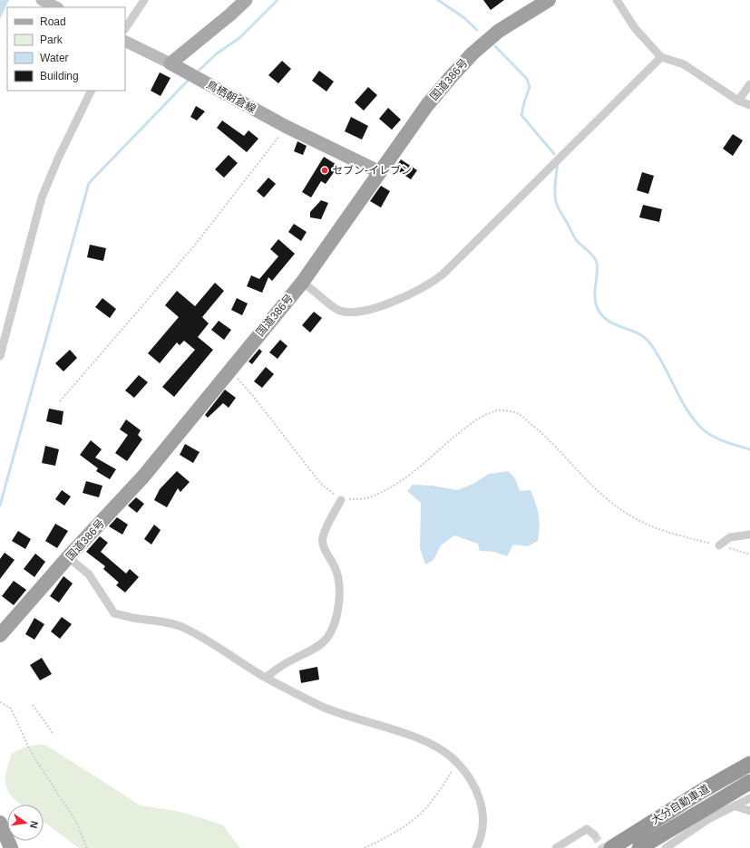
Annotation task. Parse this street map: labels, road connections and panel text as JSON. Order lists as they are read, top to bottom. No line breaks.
{"streets":{"highway":["国道386号","大分自動車道"],"main road":["鳥栖朝倉線"]},"crossings":[["国道386号","鳥栖朝倉線"]],"places":["セブン-イレブン"],"legend":["Road","Park","Water","Building"],"north":"right"}
